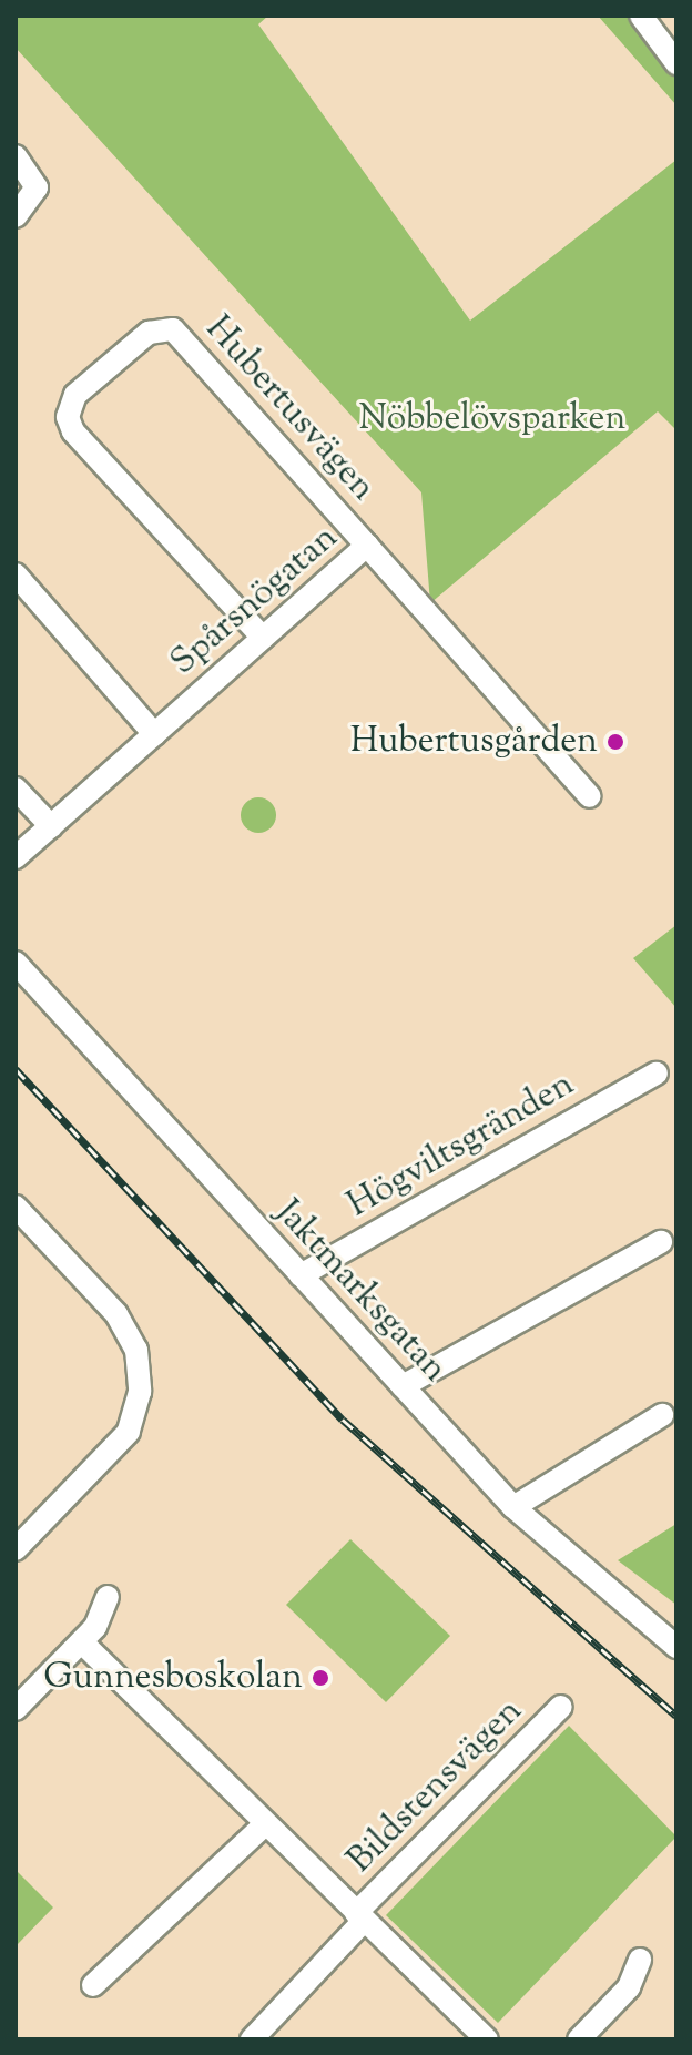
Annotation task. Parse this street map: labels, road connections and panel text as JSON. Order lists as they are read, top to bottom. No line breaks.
{"streets":{"street":["Hubertusvägen","Spårsnögatan","Högviltsgränden","Jaktmarksgatan","Bildstensvägen"]},"crossings":[["Hubertusvägen","Spårsnögatan"],["Högviltsgränden","Jaktmarksgatan"]],"parks":["Nöbbelövsparken"],"places":["Hubertusgården","Gunnesboskolan"]}
